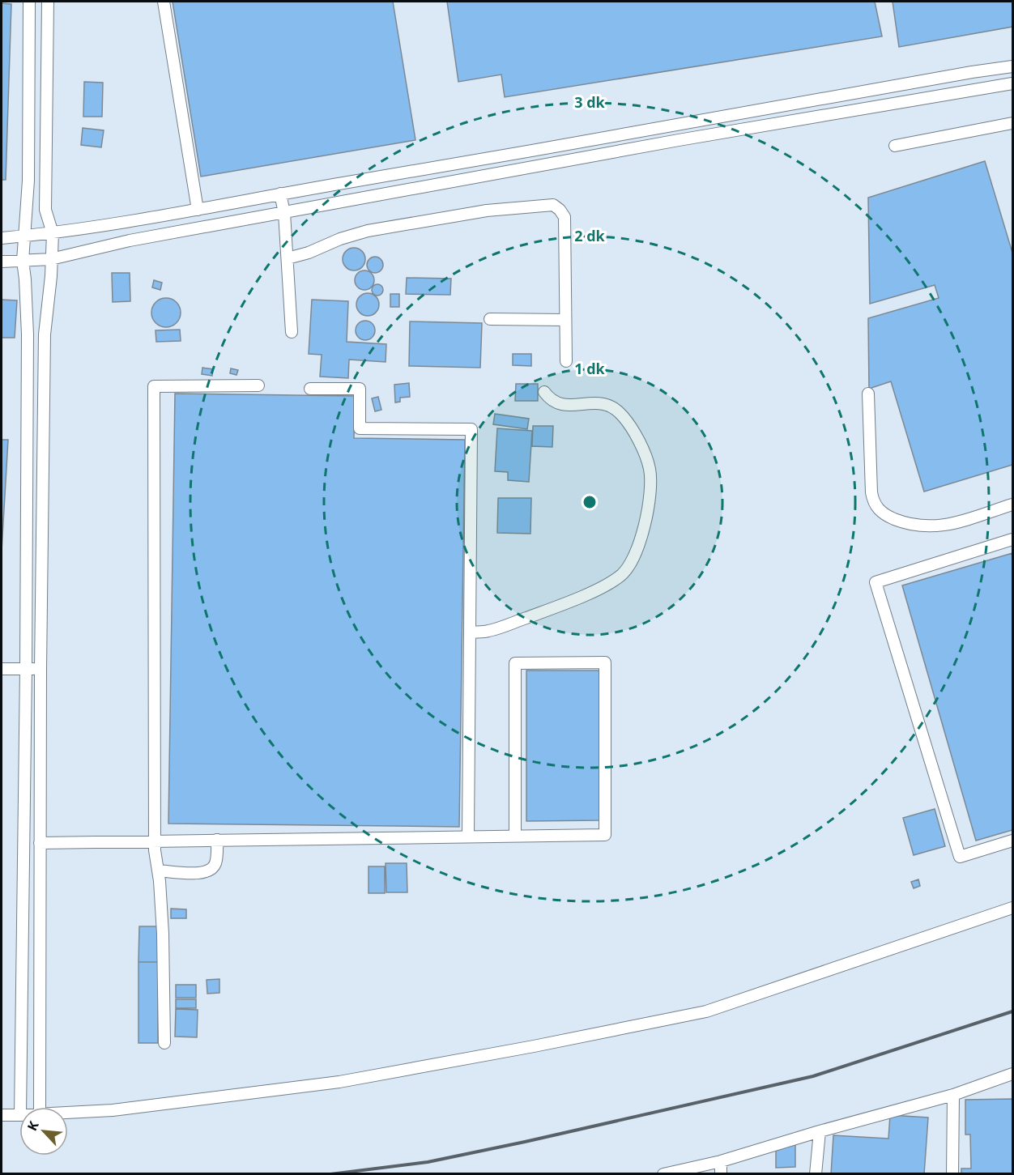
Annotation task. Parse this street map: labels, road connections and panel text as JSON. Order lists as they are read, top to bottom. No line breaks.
{"north":"top left","rings":["3 dk","2 dk","1 dk"]}
